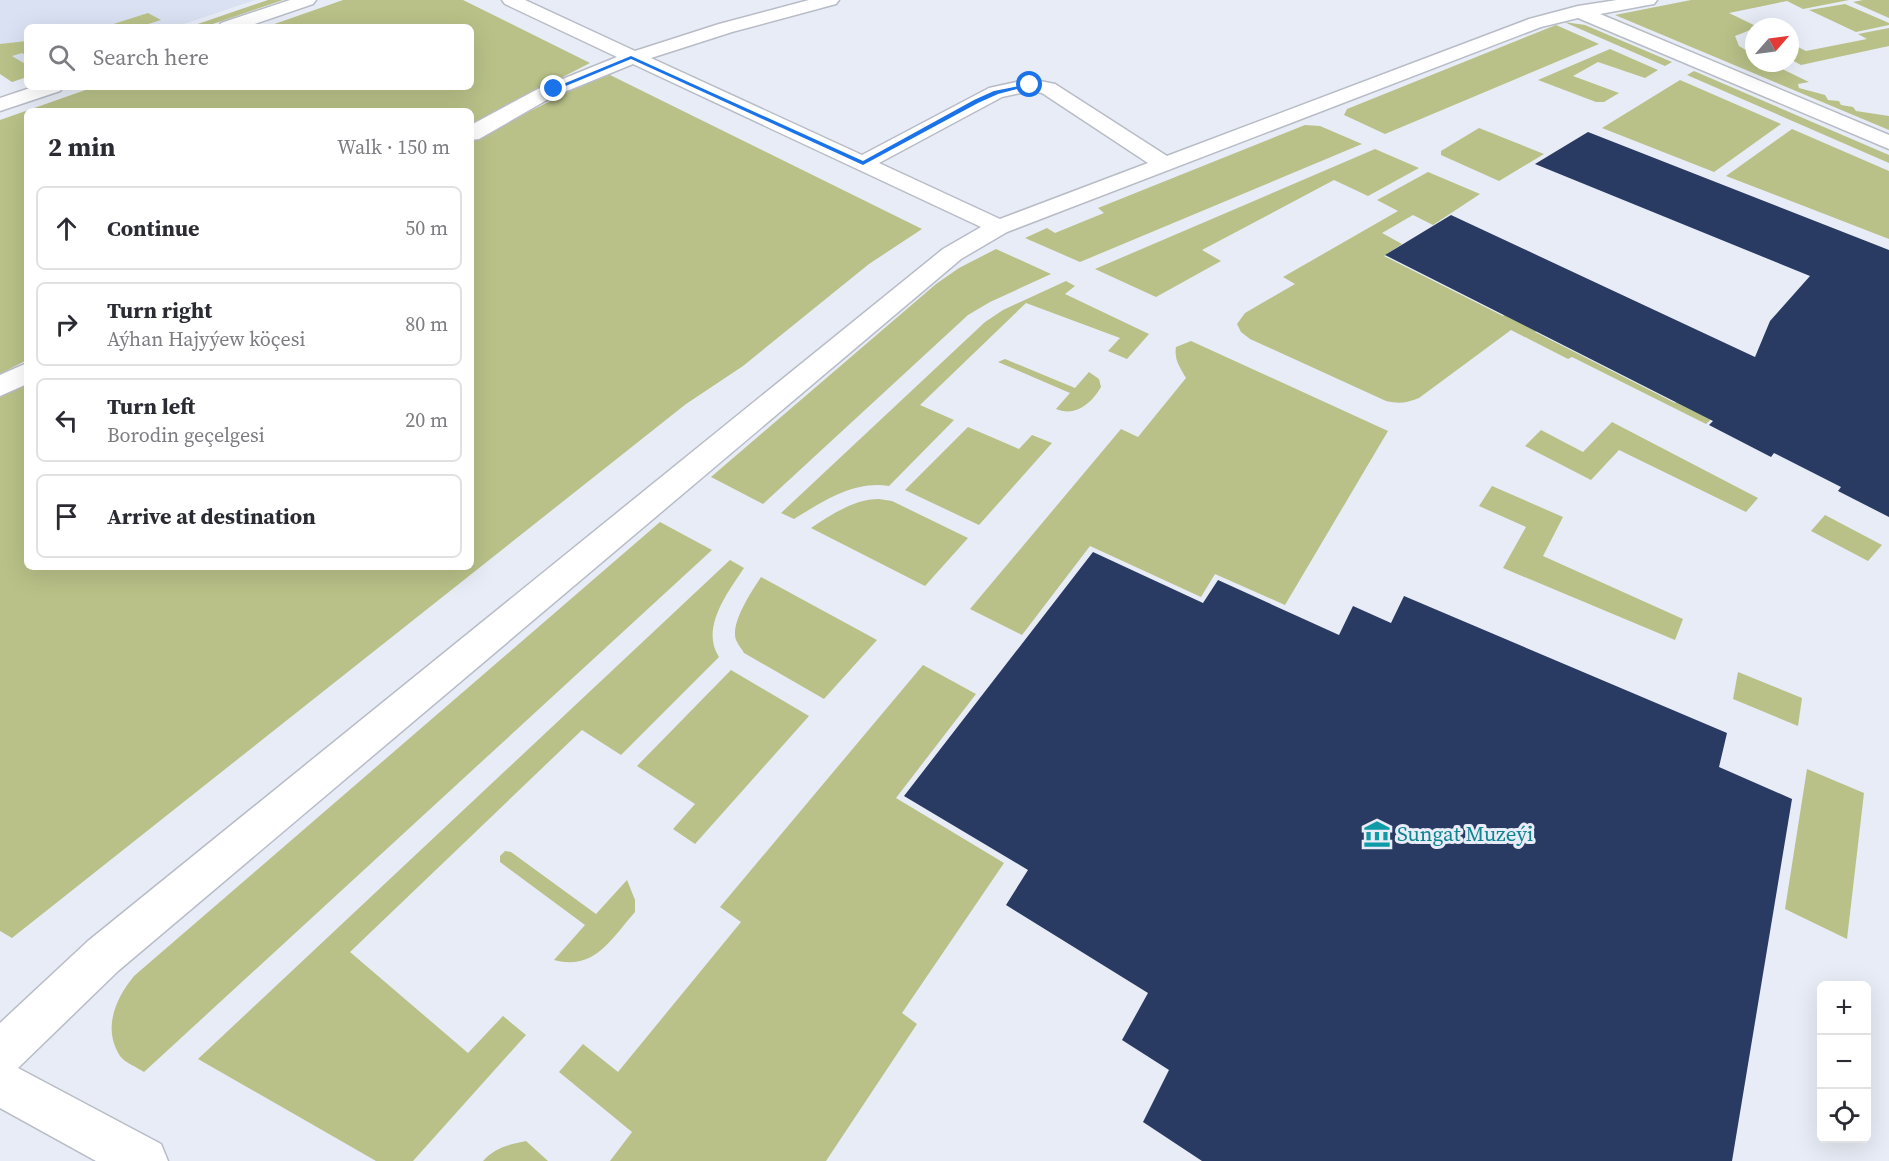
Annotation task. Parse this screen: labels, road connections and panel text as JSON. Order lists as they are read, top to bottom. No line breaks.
{"places":{"museum":["Sungat Muzeýi"]},"north":"top right","page":{"search":"Search here","heading":["2 min","Walk · 150 m"],"list":[["Continue","50 m"],["Turn right","Aýhan Hajyýew köçesi","80 m"],["Turn left","Borodin geçelgesi","20 m"],"Arrive at destination"],"map_buttons":["+","−"]}}
